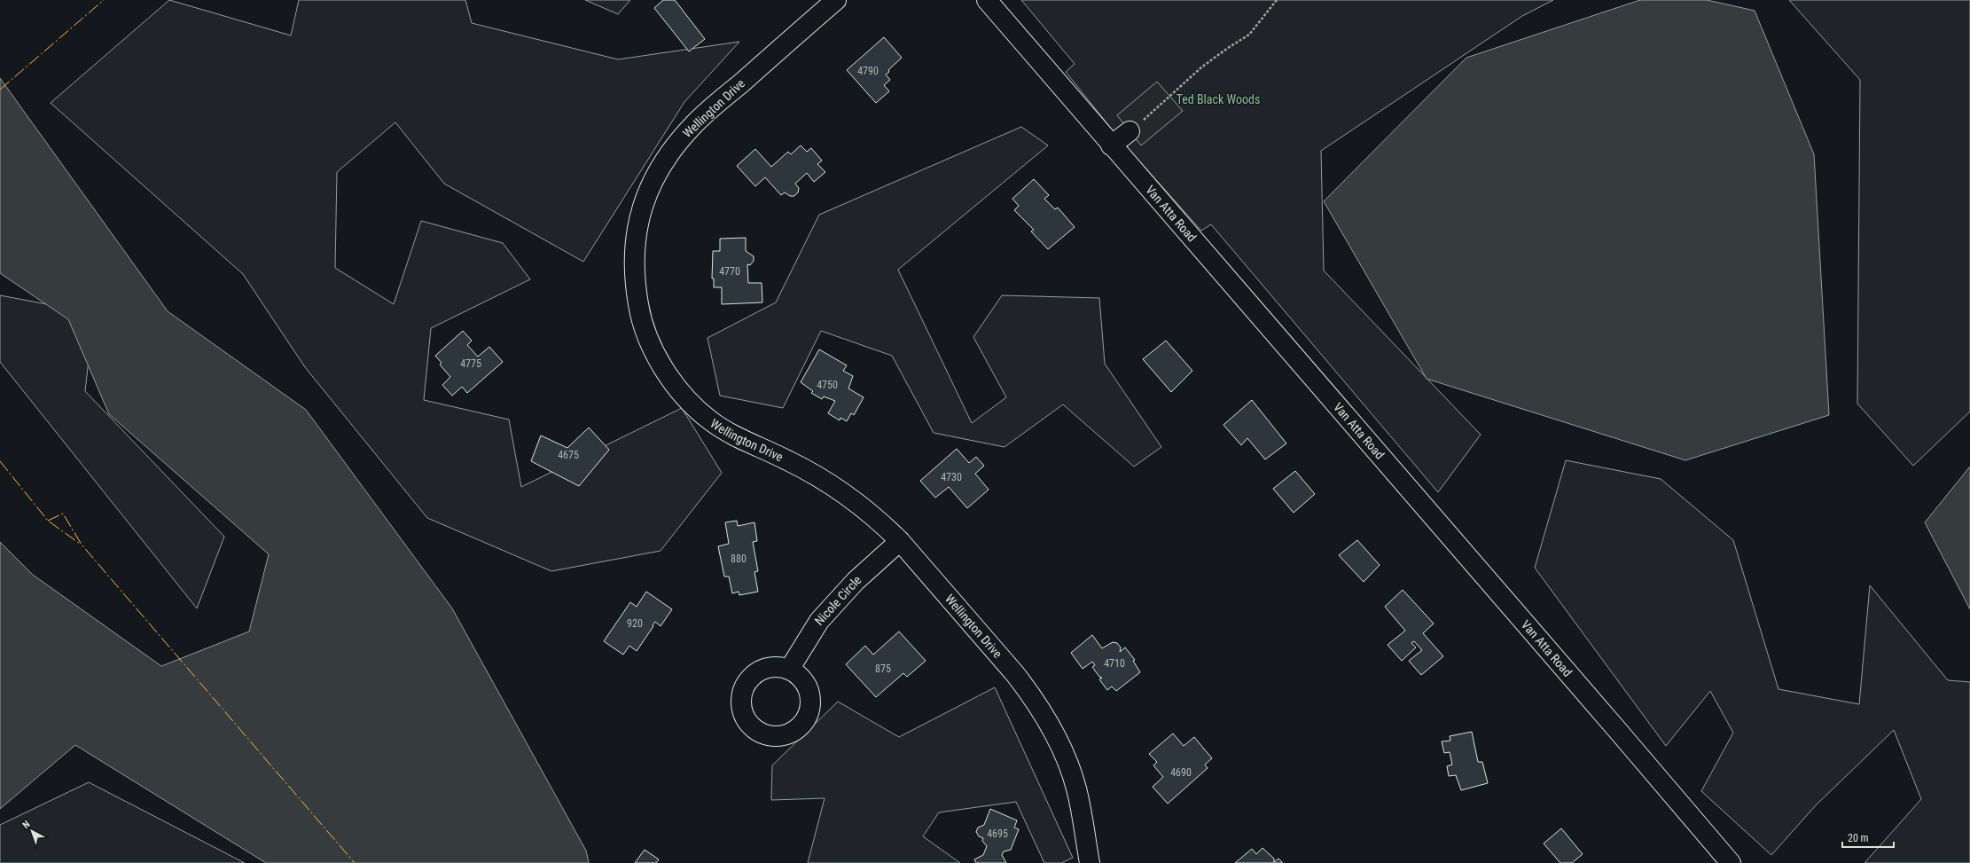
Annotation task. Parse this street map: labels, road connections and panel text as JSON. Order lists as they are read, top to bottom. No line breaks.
{"streets":{"street":["Wellington Drive","Van Atta Road","Nicole Circle"]},"crossings":[["Wellington Drive","Nicole Circle"]],"parks":["Ted Black Woods"],"house_numbers":["4790","4770","4775","4750","4675","4730","880","920","4710","875","4690","4695"],"scale_bar":"20 m","north":"top left"}
